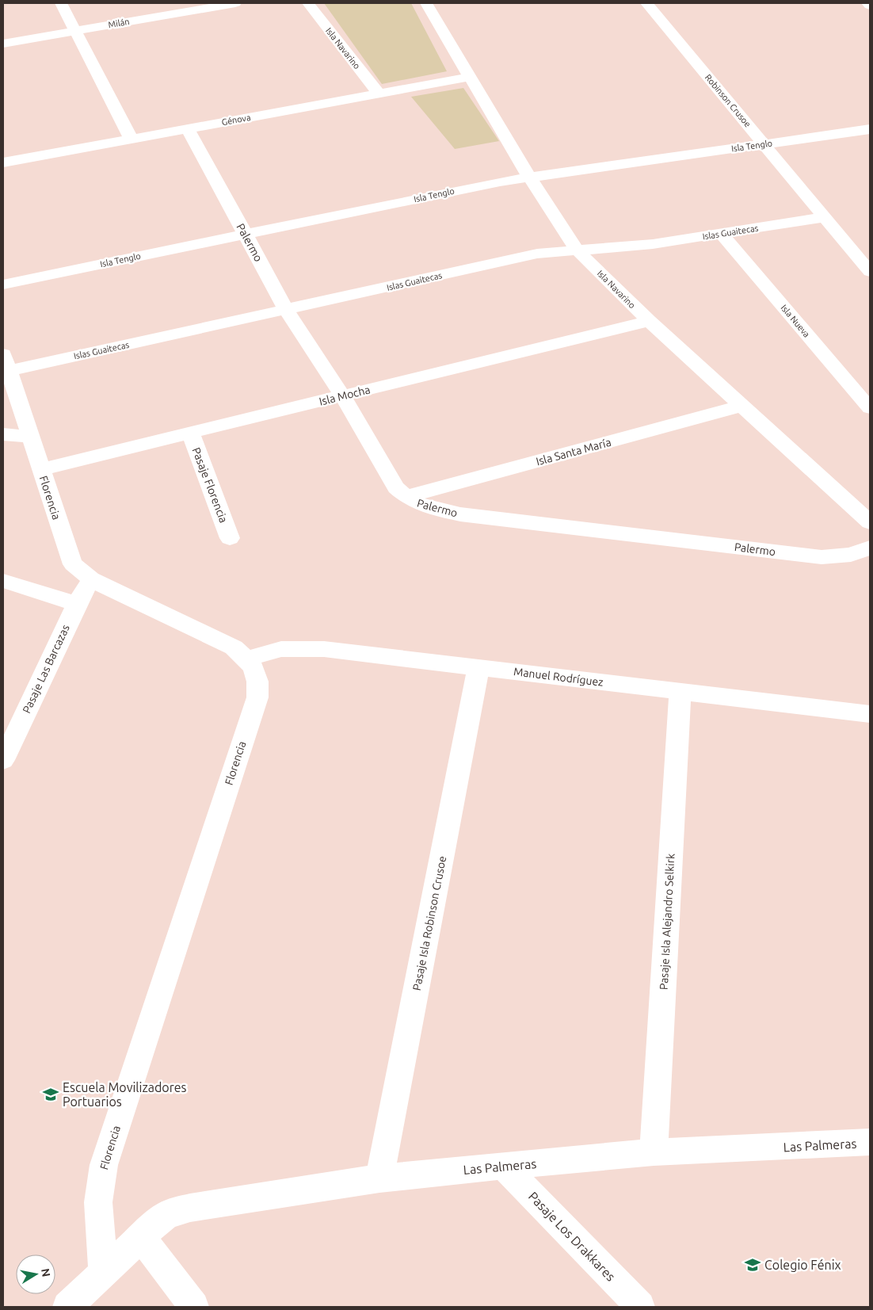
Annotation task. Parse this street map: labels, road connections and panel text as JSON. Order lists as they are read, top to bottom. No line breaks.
{"streets":{"street":["Milán","Isla Navarino","Robinson Crusoe","Génova","Isla Tenglo","Islas Guaitecas","Palermo","Isla Nueva","Isla Mocha","Isla Santa María","Pasaje Florencia","Florencia","Pasaje Las Barcazas","Manuel Rodríguez","Pasaje Isla Alejandro Selkirk","Pasaje Isla Robinson Crusoe","Las Palmeras","Pasaje Los Drakkares"]},"crossings":[["Isla Navarino","Génova"],["Isla Navarino","Isla Tenglo"],["Isla Navarino","Islas Guaitecas"],["Isla Navarino","Isla Mocha"],["Isla Navarino","Isla Santa María"],["Robinson Crusoe","Isla Tenglo"],["Robinson Crusoe","Islas Guaitecas"],["Génova","Palermo"],["Isla Tenglo","Palermo"],["Islas Guaitecas","Palermo"],["Islas Guaitecas","Isla Nueva"],["Islas Guaitecas","Florencia"],["Palermo","Isla Mocha"],["Palermo","Isla Santa María"],["Isla Mocha","Pasaje Florencia"],["Isla Mocha","Florencia"],["Florencia","Pasaje Las Barcazas"],["Florencia","Manuel Rodríguez"],["Manuel Rodríguez","Pasaje Isla Alejandro Selkirk"],["Manuel Rodríguez","Pasaje Isla Robinson Crusoe"],["Pasaje Isla Alejandro Selkirk","Las Palmeras"],["Pasaje Isla Robinson Crusoe","Las Palmeras"],["Las Palmeras","Pasaje Los Drakkares"]],"places":{"school or university":["Escuela Movilizadores Portuarios","Colegio Fénix"]},"north":"right"}
